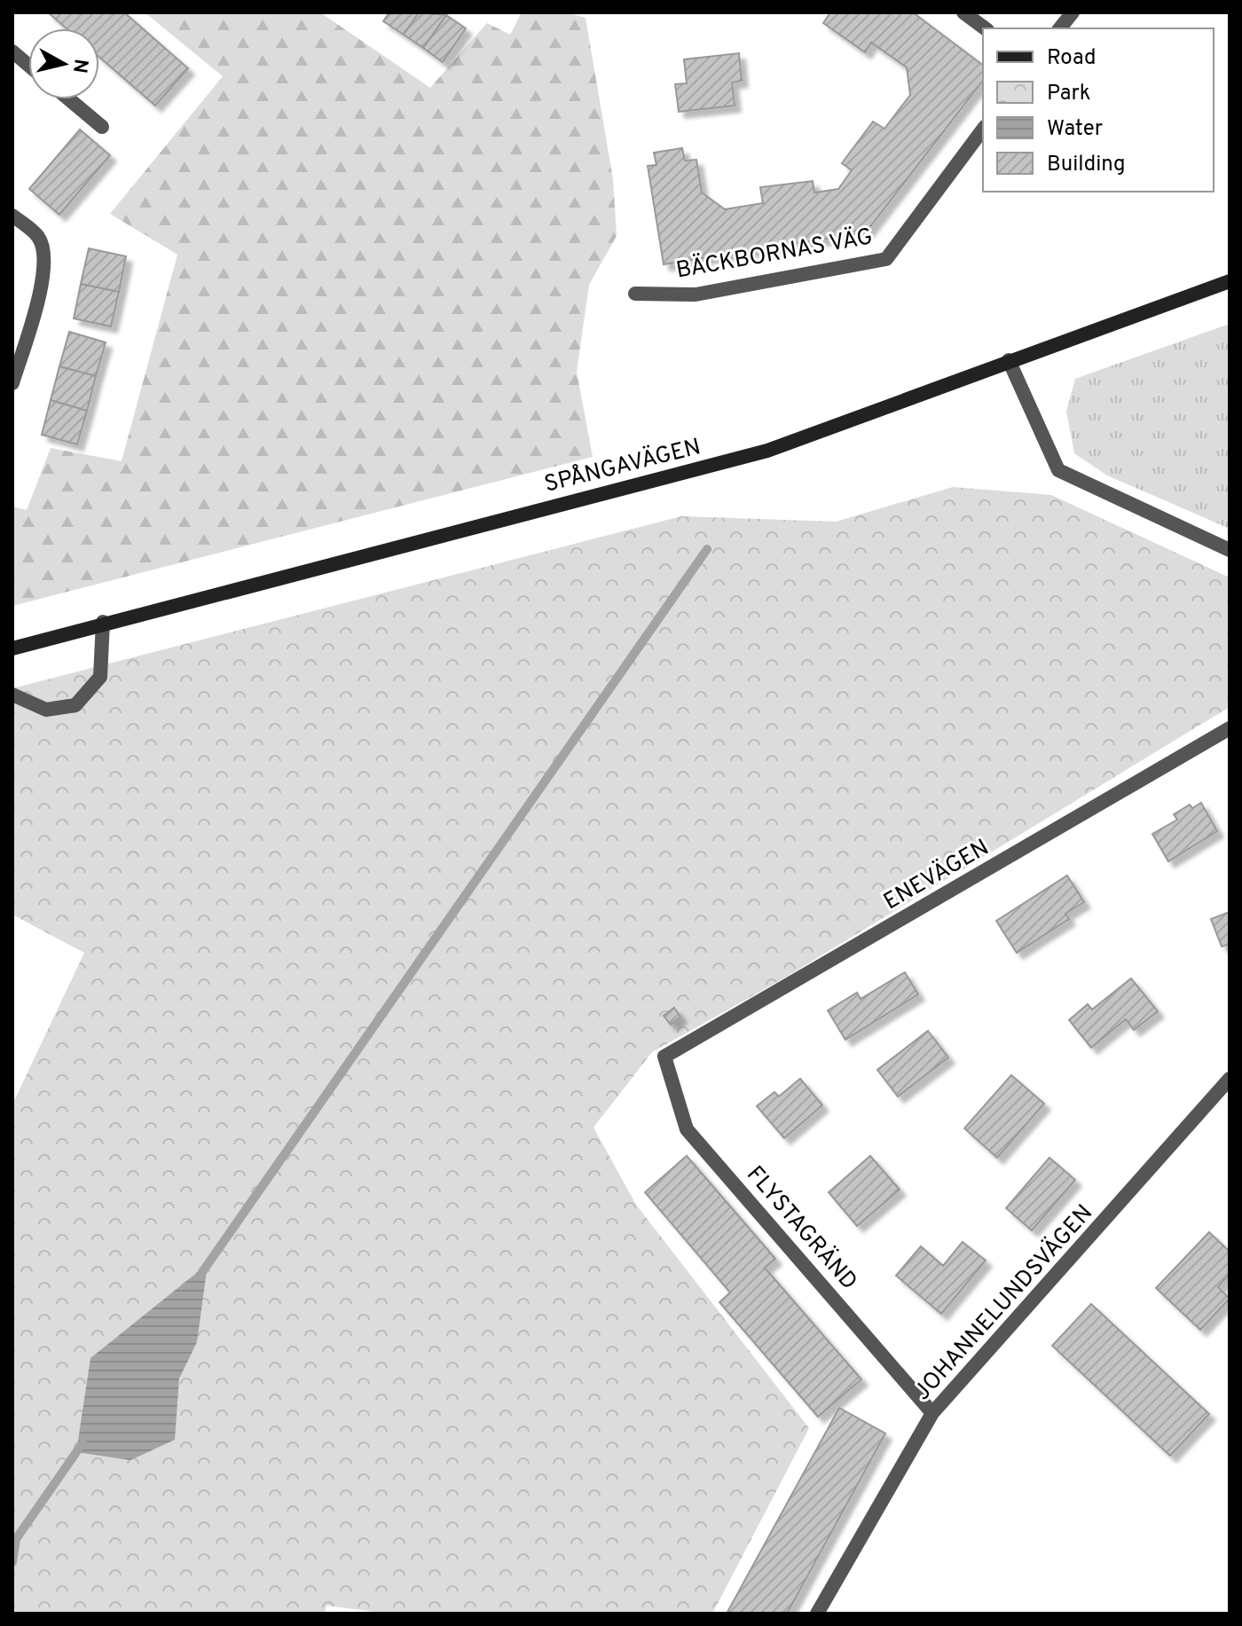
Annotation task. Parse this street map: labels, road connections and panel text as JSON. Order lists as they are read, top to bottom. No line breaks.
{"streets":{"street":["BÄCKBORNAS VÄG","SPÅNGAVÄGEN","ENEVÄGEN","FLYSTAGRÄND","JOHANNELUNDSVÄGEN"]},"crossings":[["ENEVÄGEN","FLYSTAGRÄND"],["FLYSTAGRÄND","JOHANNELUNDSVÄGEN"]],"legend":["Road","Park","Water","Building"],"north":"right"}
